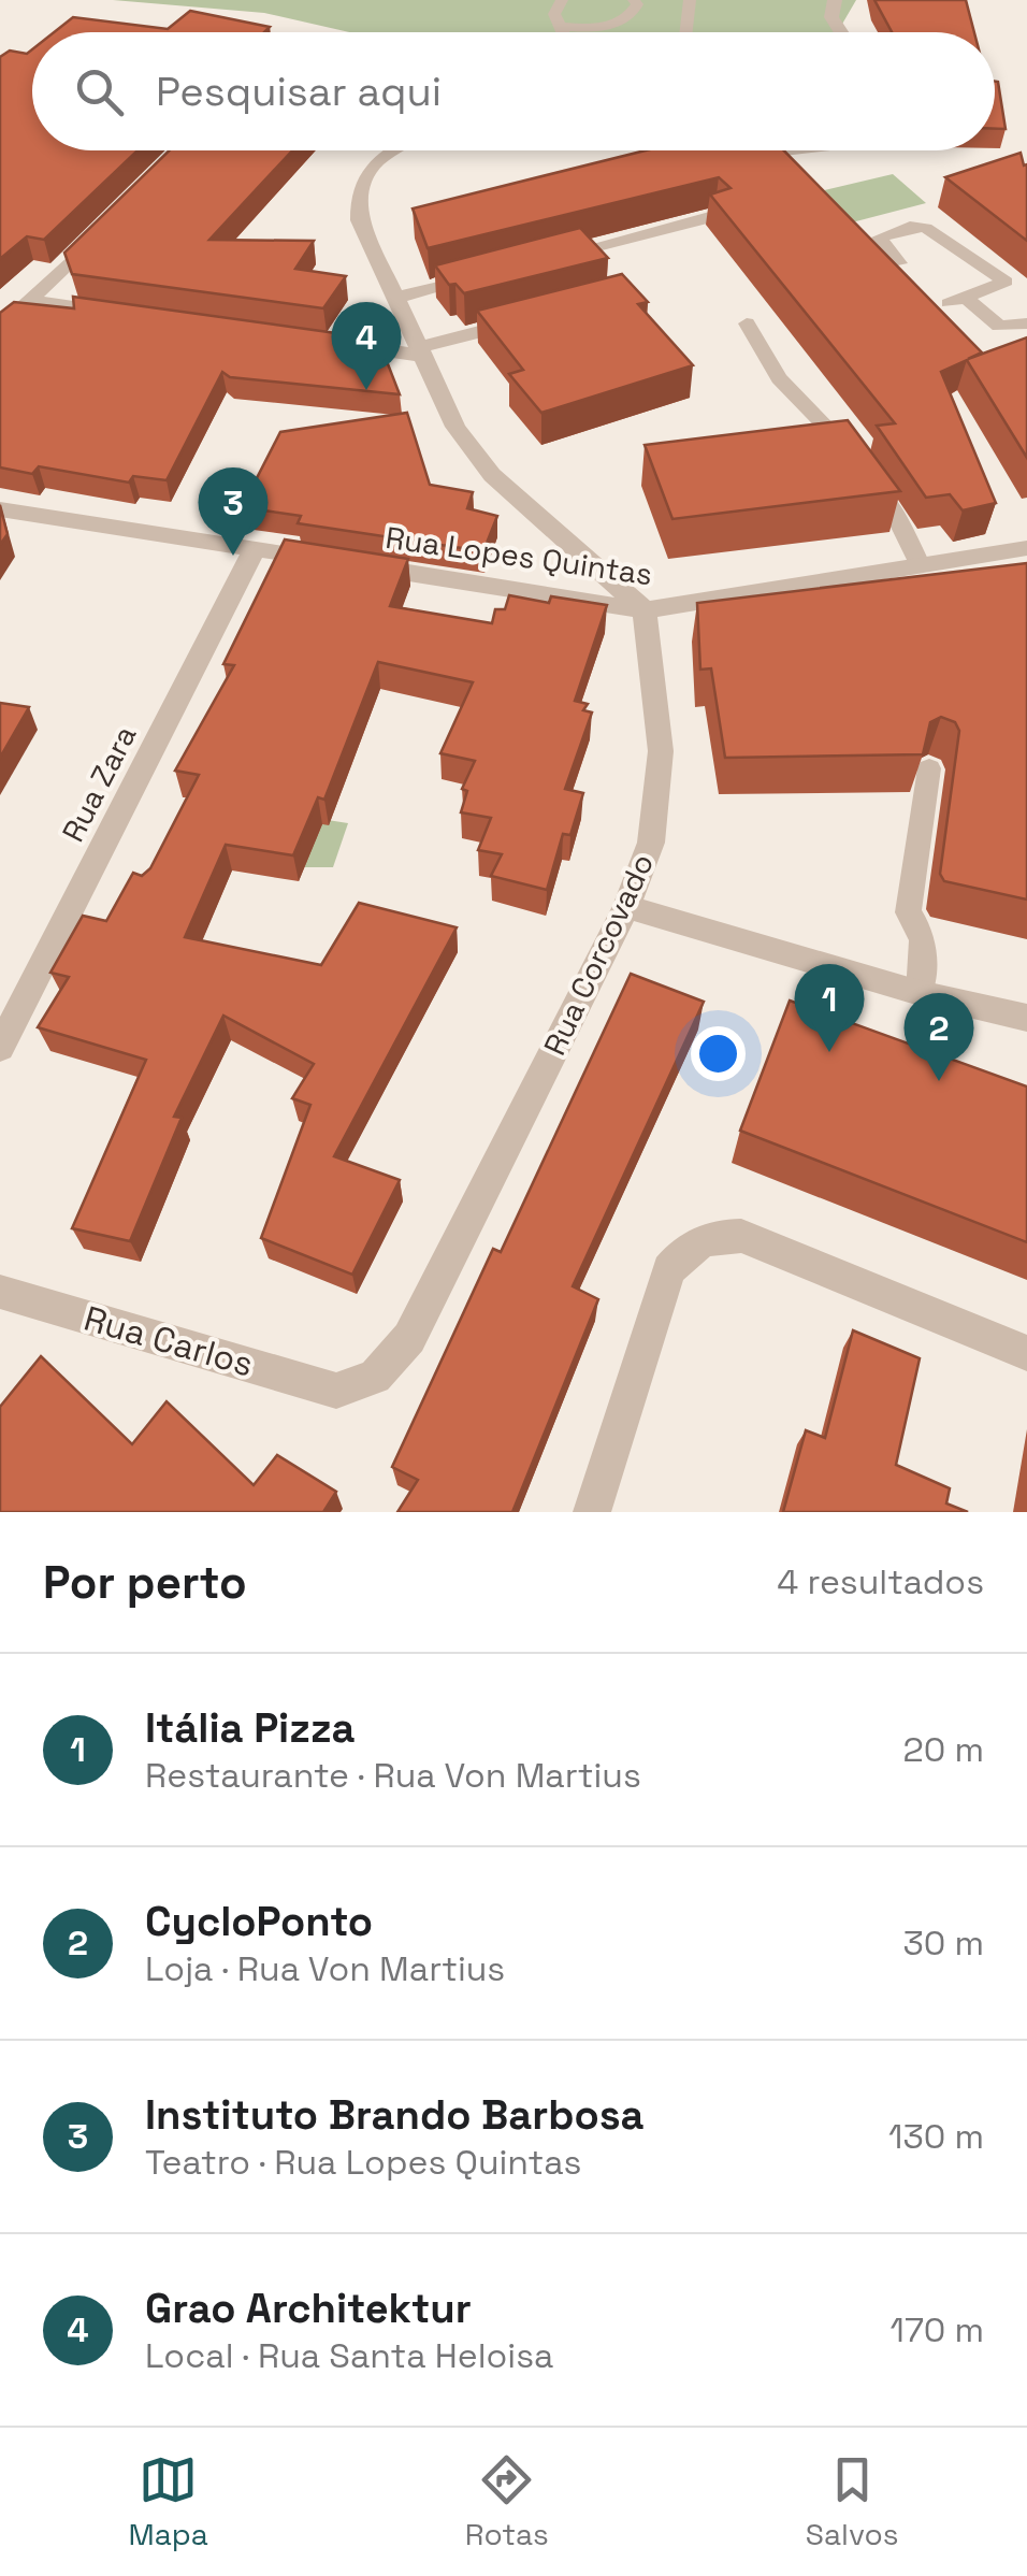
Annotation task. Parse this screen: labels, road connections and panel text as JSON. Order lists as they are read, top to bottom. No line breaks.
{"streets":{"street":["Rua Lopes Quintas","Rua Zara","Rua Corcovado","Rua Carlos"]},"crossings":[["Rua Lopes Quintas","Rua Zara"],["Rua Lopes Quintas","Rua Corcovado"],["Rua Corcovado","Rua Carlos"]],"page":{"search":"Pesquisar aqui","pins":["4","3","1","2"],"heading":["Por perto","4 resultados"],"list":[{"mark":"1","name":"Itália Pizza","note":"Restaurante · Rua Von Martius","value":"20 m"},{"mark":"2","name":"CycloPonto","note":"Loja · Rua Von Martius","value":"30 m"},{"mark":"3","name":"Instituto Brando Barbosa","note":"Teatro · Rua Lopes Quintas","value":"130 m"},{"mark":"4","name":"Grao Architektur","note":"Local · Rua Santa Heloisa","value":"170 m"}],"nav":["Mapa","Rotas","Salvos"]}}
